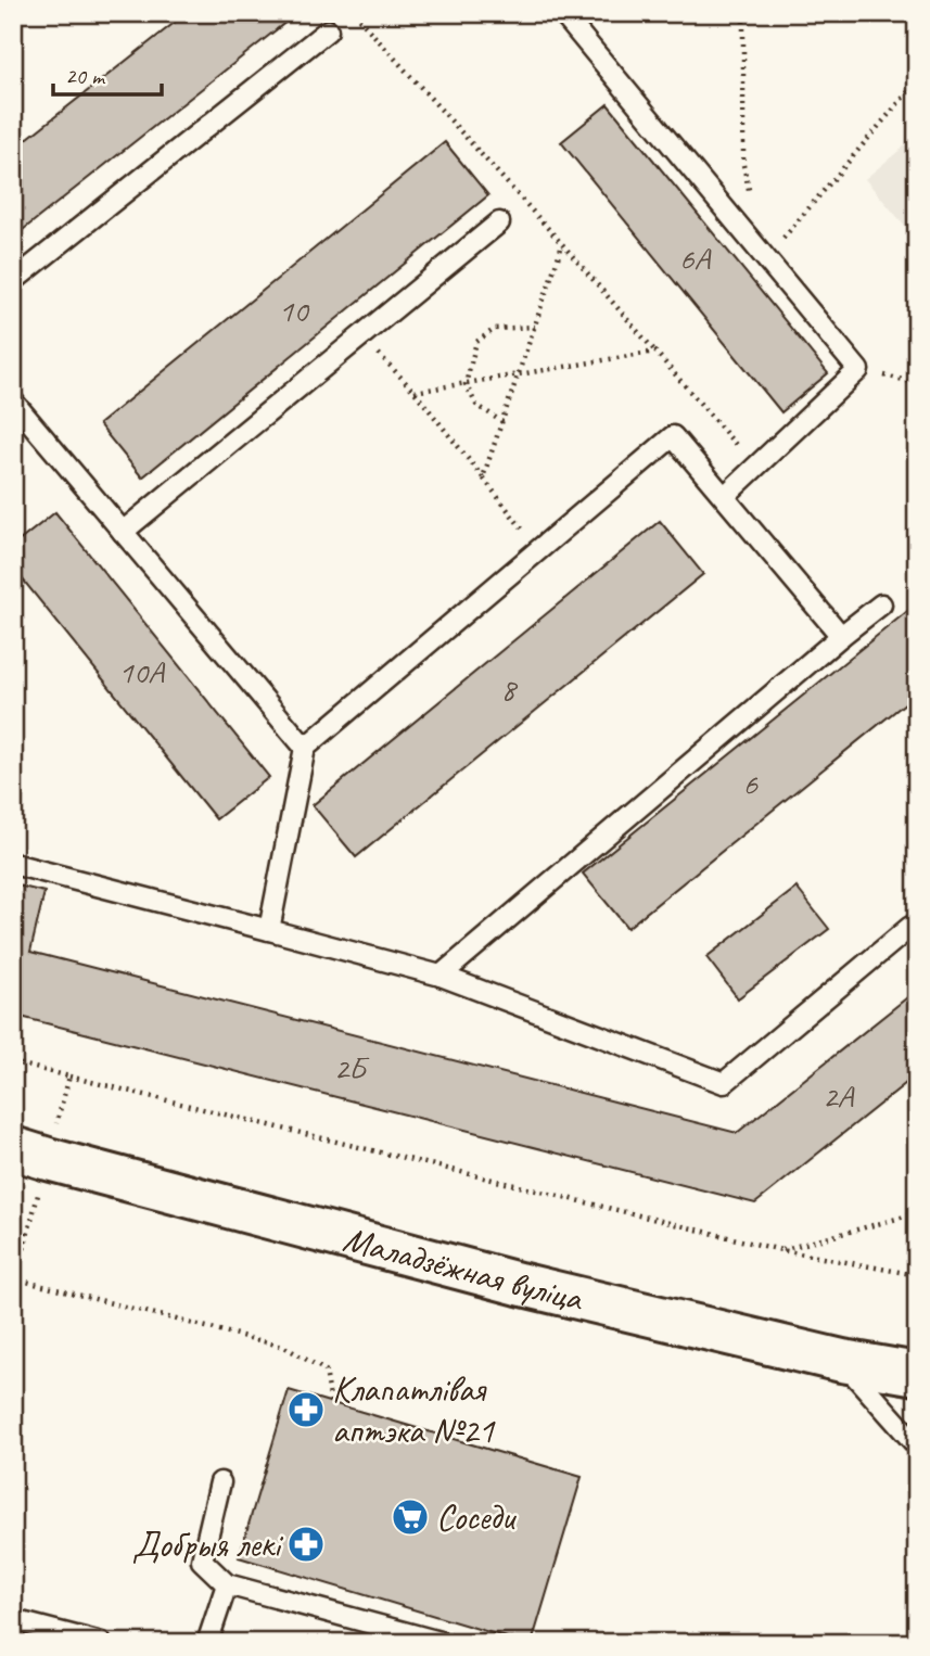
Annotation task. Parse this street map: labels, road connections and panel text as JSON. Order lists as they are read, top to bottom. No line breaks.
{"streets":{"street":["Маладзёжная вуліца"]},"places":{"pharmacy":["Клапатлівая аптэка №21","Добрыя лекі"],"supermarket":["Соседи"]},"house_numbers":["6А","10","10А","8","6","2Б","2А"],"scale_bar":"20 m"}
